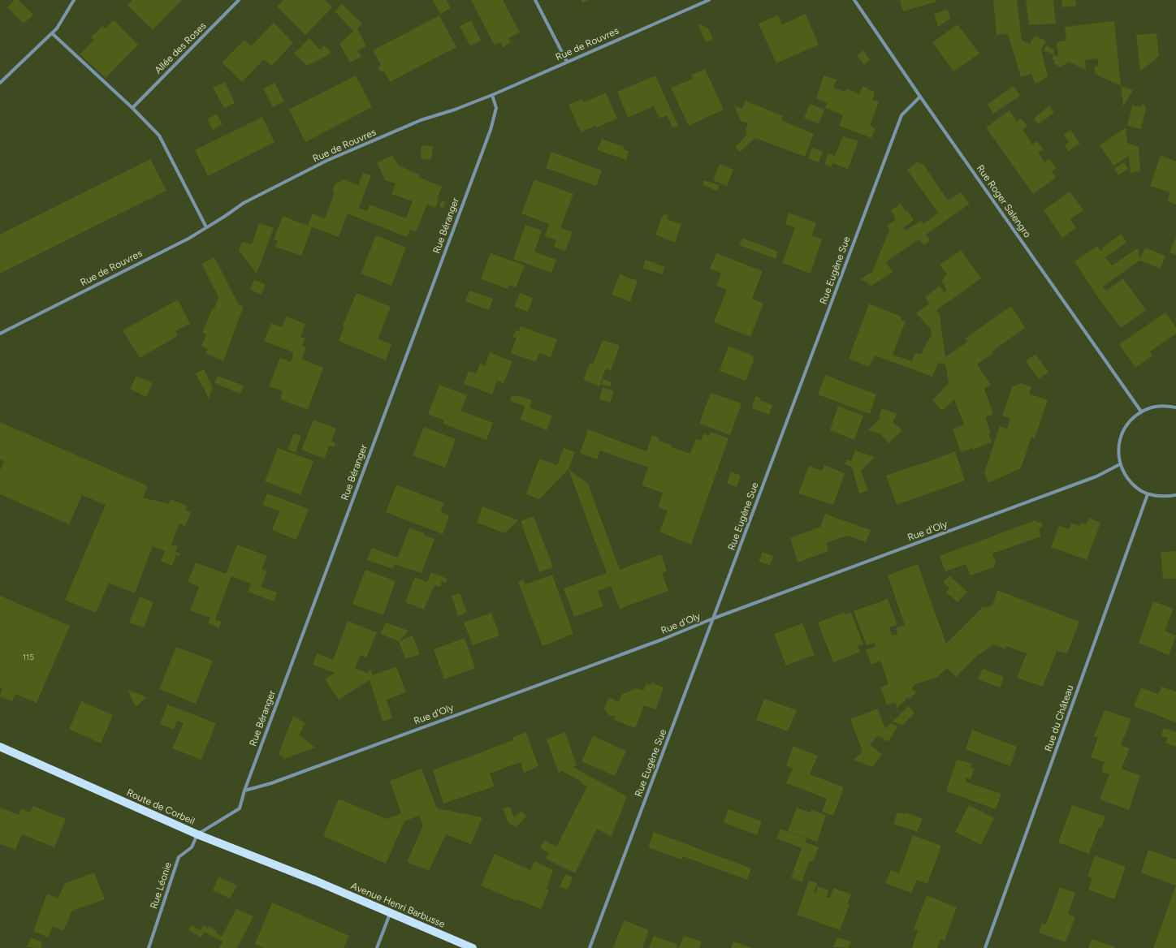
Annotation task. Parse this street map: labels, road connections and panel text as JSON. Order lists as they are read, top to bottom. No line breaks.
{"streets":{"main road":["Route de Corbeil","Avenue Henri Barbusse"],"street":["Rue de Rouvres","Allée des Roses","Rue Roger Salengro","Rue Béranger","Rue Eugène Sue","Rue d'Oly","Rue du Château","Rue Léonie"]},"crossings":[["Rue de Rouvres","Rue Béranger"],["Rue Roger Salengro","Rue Eugène Sue"],["Rue Béranger","Rue d'Oly"],["Rue Béranger","Route de Corbeil"],["Rue Béranger","Rue Léonie"],["Rue Eugène Sue","Rue d'Oly"],["Route de Corbeil","Rue Léonie"],["Route de Corbeil","Avenue Henri Barbusse"]],"house_numbers":["115"]}
